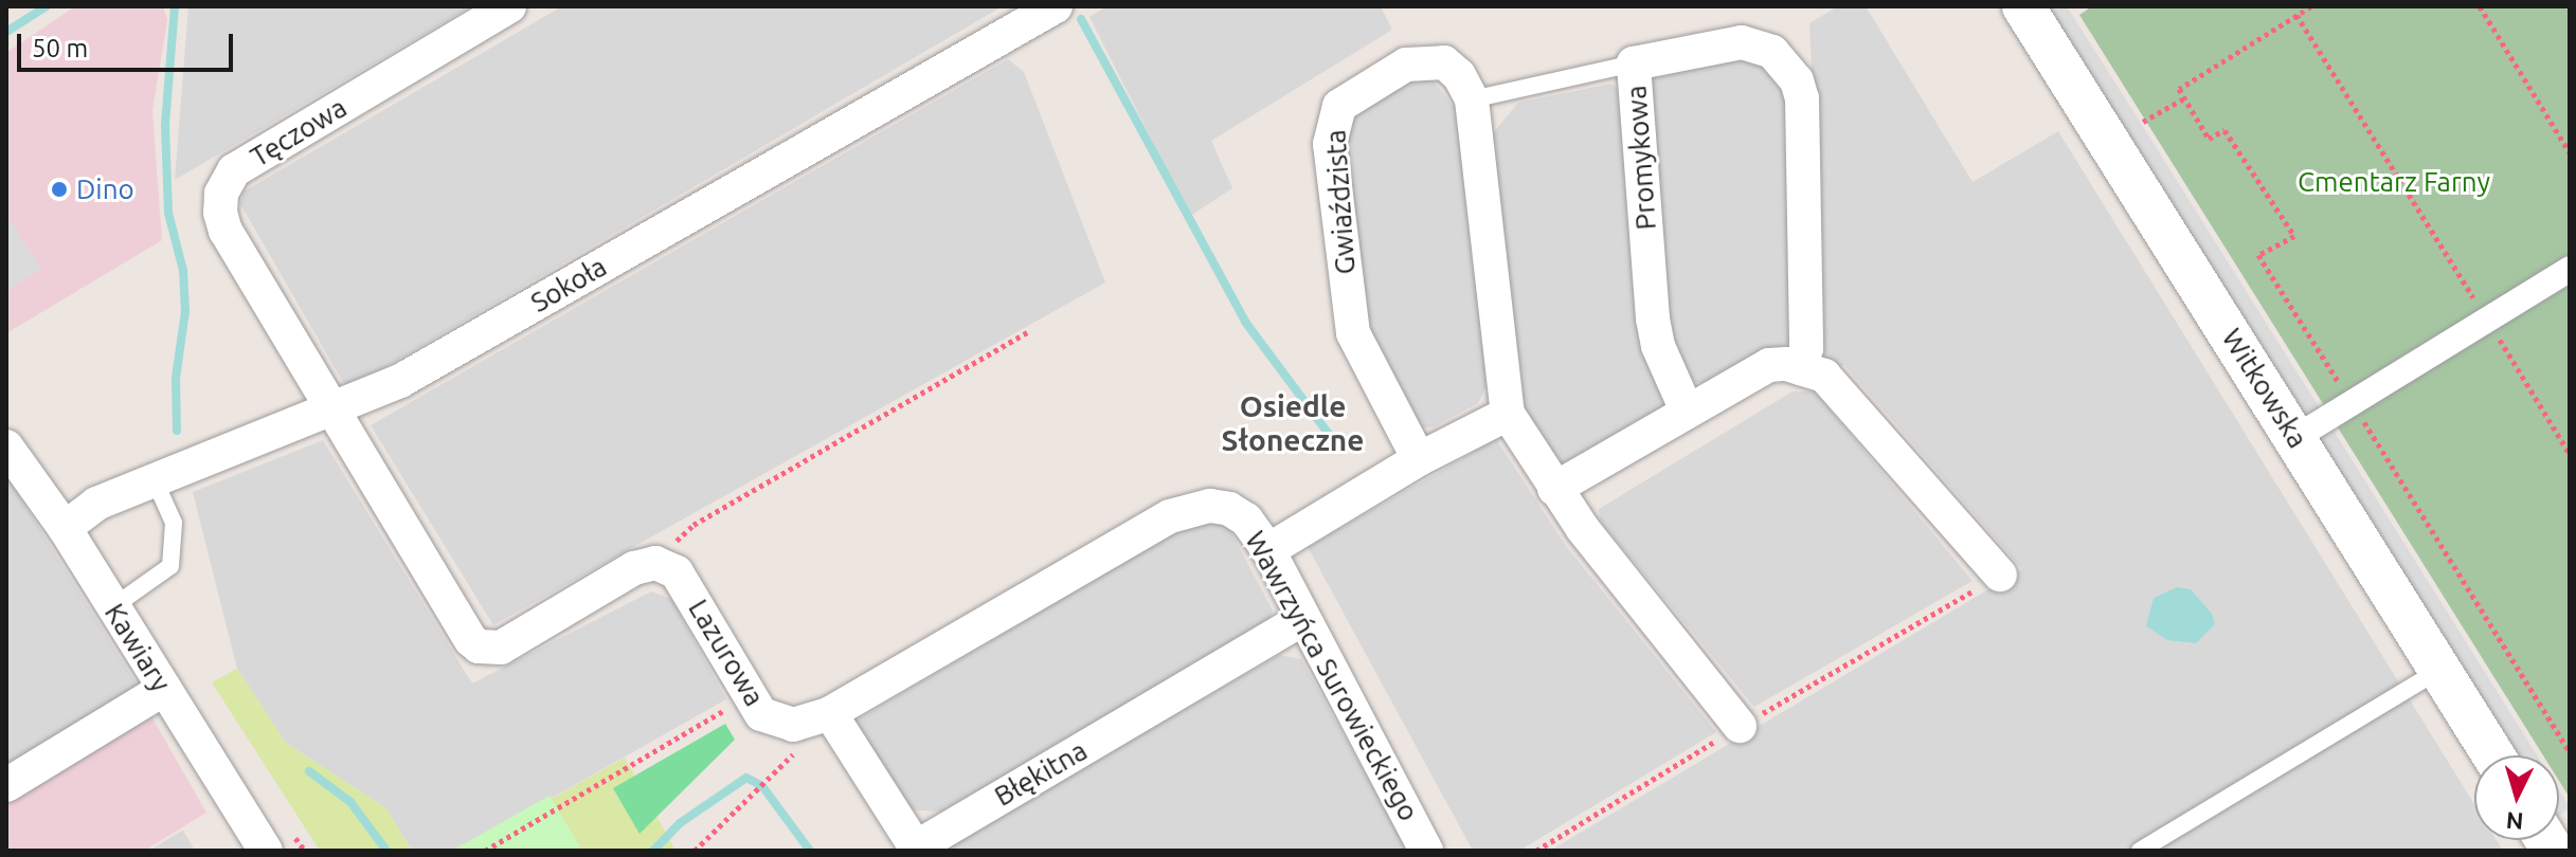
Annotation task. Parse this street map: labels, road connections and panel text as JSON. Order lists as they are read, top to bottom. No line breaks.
{"streets":{"street":["Tęczowa","Promykowa","Gwiaździsta","Sokoła","Witkowska","Kawiary","Lazurowa","Wawrzyńca Surowieckiego","Błękitna"]},"crossings":[["Tęczowa","Sokoła"],["Sokoła","Kawiary"],["Lazurowa","Wawrzyńca Surowieckiego"],["Lazurowa","Błękitna"],["Wawrzyńca Surowieckiego","Błękitna"]],"districts":["Osiedle Słoneczne"],"parks":["Cmentarz Farny"],"places":["Dino"],"scale_bar":"50 m","north":"bottom"}
